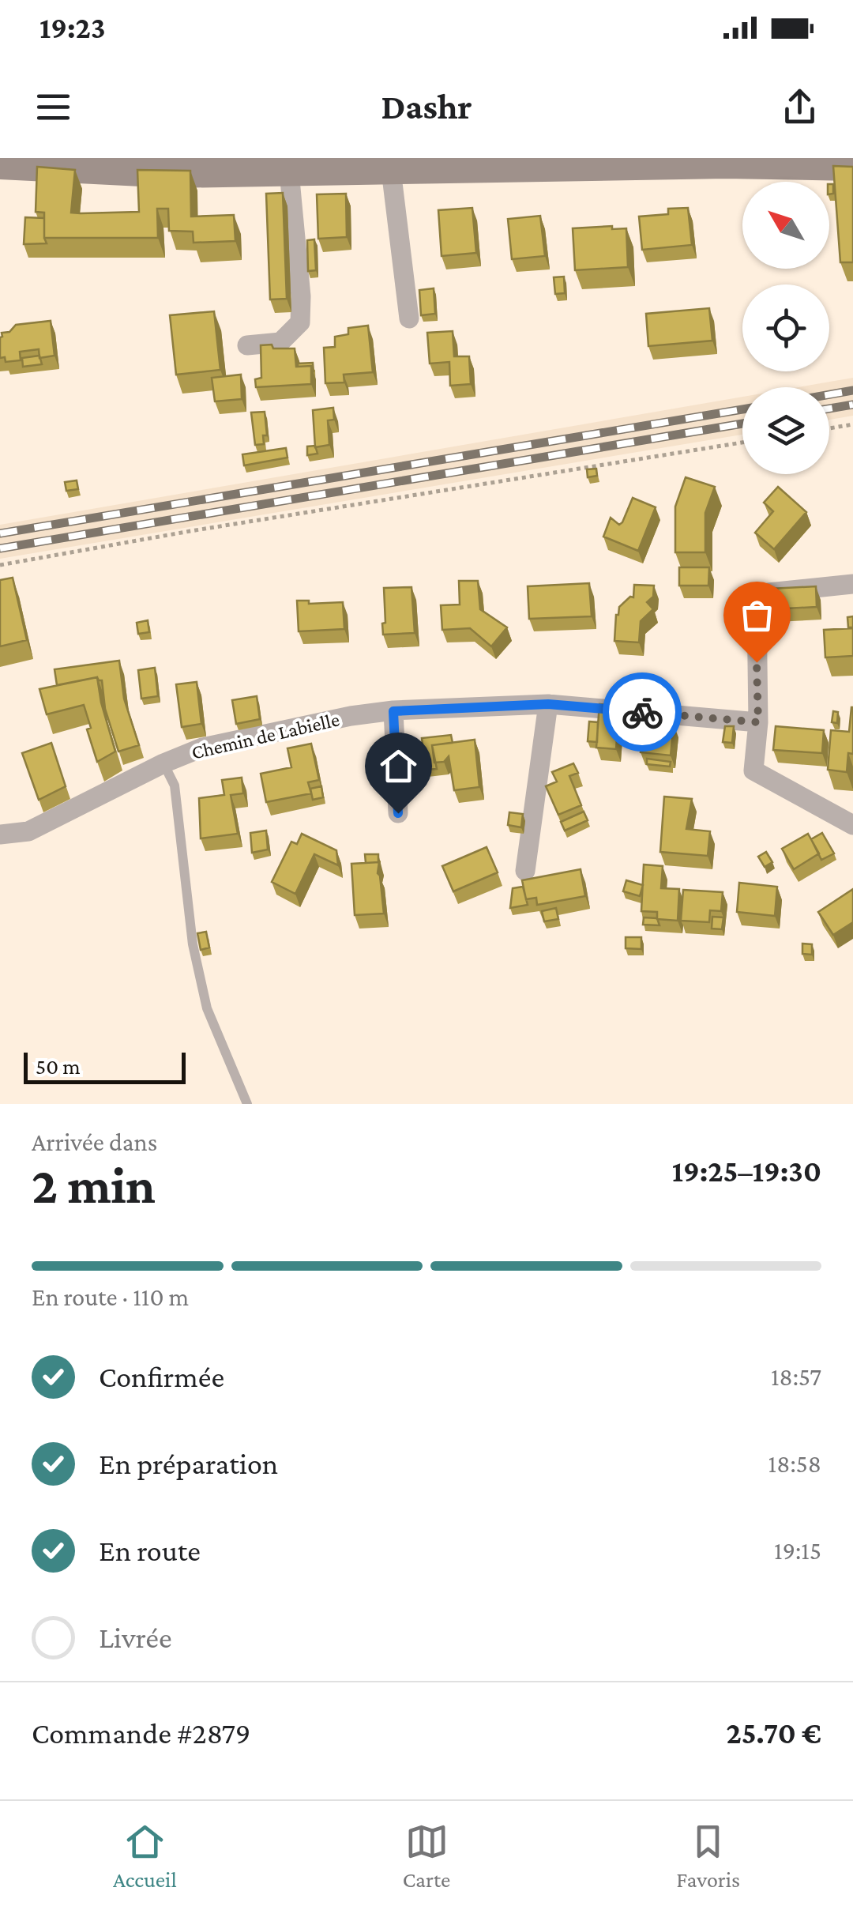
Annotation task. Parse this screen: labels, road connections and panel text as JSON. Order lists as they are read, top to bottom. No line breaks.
{"streets":{"street":["Chemin de Labielle"]},"scale_bar":"50 m","north":"top left","page":{"status":"19:23","header":"Dashr","scale":"50 m","heading":["2 min","Arrivée dans","19:25–19:30"],"panel":["Commande #2879","25.70 €"],"bar":"En route · 110 m","list":[["Confirmée","18:57"],["En préparation","18:58"],["En route","19:15"],"Livrée"],"tabs":["Accueil","Carte","Favoris"]}}
